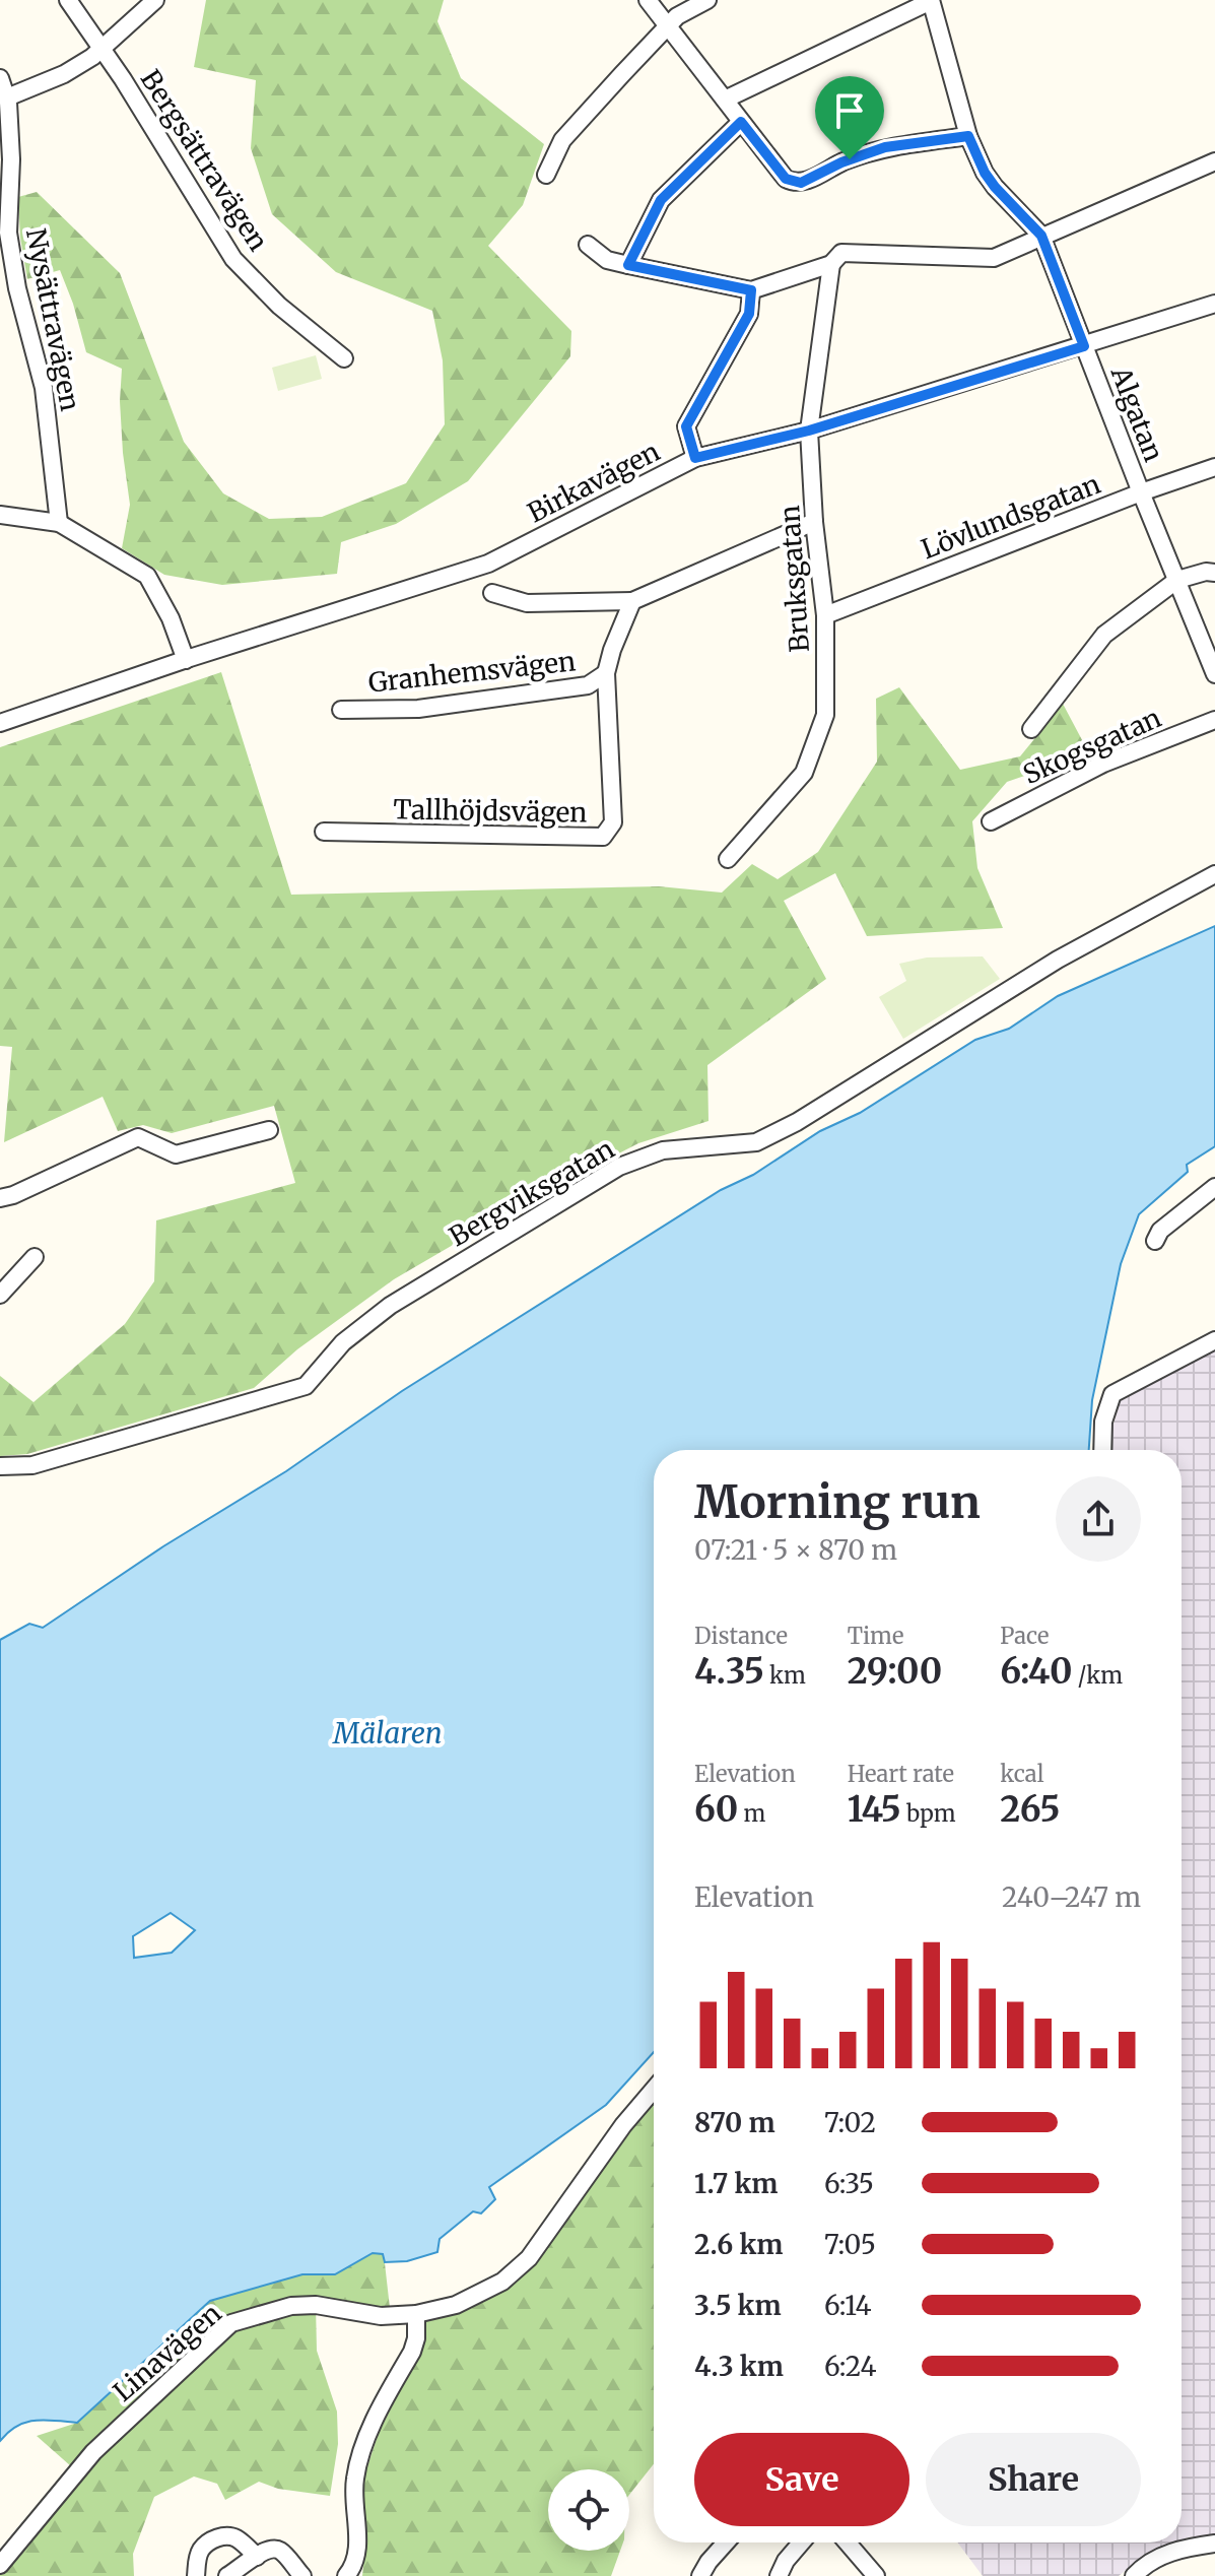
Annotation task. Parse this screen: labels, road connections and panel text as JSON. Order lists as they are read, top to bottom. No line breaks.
{"streets":{"street":["Bergsättravägen","Nysättravägen","Algatan","Birkavägen","Lövlundsgatan","Bruksgatan","Granhemsvägen","Skogsgatan","Tallhöjdsvägen","Bergviksgatan","Linavägen"]},"crossings":[["Algatan","Birkavägen"],["Algatan","Lövlundsgatan"],["Birkavägen","Bruksgatan"],["Lövlundsgatan","Bruksgatan"],["Granhemsvägen","Tallhöjdsvägen"]],"water":["Mälaren"],"page":{"heading":["Morning run","07:21 · 5 × 870 m"],"stats":[["Distance","4.35 km"],["Time","29:00"],["Pace","6:40 /km"],["Elevation","60 m"],["Heart rate","145 bpm"],["kcal","265"]],"chart":["Elevation","240–247 m"],"list":[{"name":"870 m","note":"7:02"},{"name":"1.7 km","note":"6:35"},{"name":"2.6 km","note":"7:05"},{"name":"3.5 km","note":"6:14"},{"name":"4.3 km","note":"6:24"}],"buttons":["Save","Share"]}}
